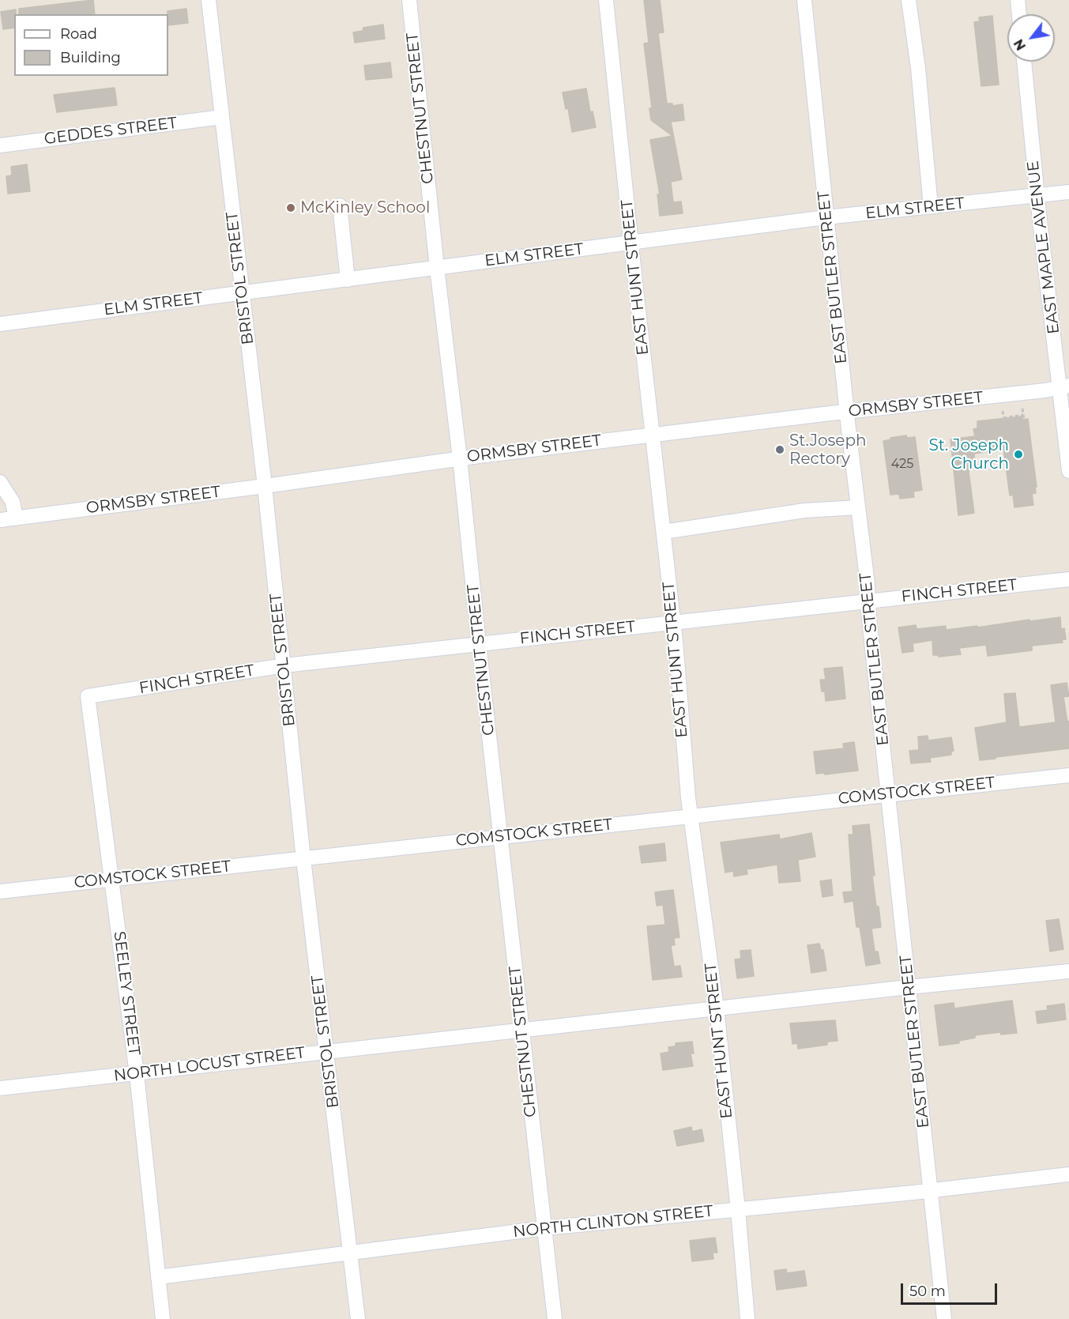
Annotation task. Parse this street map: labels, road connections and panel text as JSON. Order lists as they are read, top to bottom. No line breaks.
{"streets":{"street":["CHESTNUT STREET","GEDDES STREET","ELM STREET","EAST MAPLE AVENUE","EAST HUNT STREET","EAST BUTLER STREET","BRISTOL STREET","ORMSBY STREET","FINCH STREET","COMSTOCK STREET","SEELEY STREET","NORTH LOCUST STREET","NORTH CLINTON STREET"]},"crossings":[["CHESTNUT STREET","ELM STREET"],["CHESTNUT STREET","ORMSBY STREET"],["CHESTNUT STREET","FINCH STREET"],["CHESTNUT STREET","COMSTOCK STREET"],["CHESTNUT STREET","NORTH LOCUST STREET"],["CHESTNUT STREET","NORTH CLINTON STREET"],["GEDDES STREET","BRISTOL STREET"],["ELM STREET","EAST MAPLE AVENUE"],["ELM STREET","EAST HUNT STREET"],["ELM STREET","EAST BUTLER STREET"],["ELM STREET","BRISTOL STREET"],["EAST MAPLE AVENUE","ORMSBY STREET"],["EAST HUNT STREET","ORMSBY STREET"],["EAST HUNT STREET","FINCH STREET"],["EAST HUNT STREET","COMSTOCK STREET"],["EAST HUNT STREET","NORTH LOCUST STREET"],["EAST HUNT STREET","NORTH CLINTON STREET"],["EAST BUTLER STREET","ORMSBY STREET"],["EAST BUTLER STREET","FINCH STREET"],["EAST BUTLER STREET","COMSTOCK STREET"],["EAST BUTLER STREET","NORTH LOCUST STREET"],["EAST BUTLER STREET","NORTH CLINTON STREET"],["BRISTOL STREET","ORMSBY STREET"],["BRISTOL STREET","FINCH STREET"],["BRISTOL STREET","COMSTOCK STREET"],["BRISTOL STREET","NORTH LOCUST STREET"],["BRISTOL STREET","NORTH CLINTON STREET"],["FINCH STREET","SEELEY STREET"],["COMSTOCK STREET","SEELEY STREET"],["SEELEY STREET","NORTH LOCUST STREET"],["SEELEY STREET","NORTH CLINTON STREET"]],"places":["McKinley School","St.Joseph Rectory","St. Joseph Church"],"house_numbers":["425"],"legend":["Road","Building"],"scale_bar":"50 m","north":"bottom left"}
